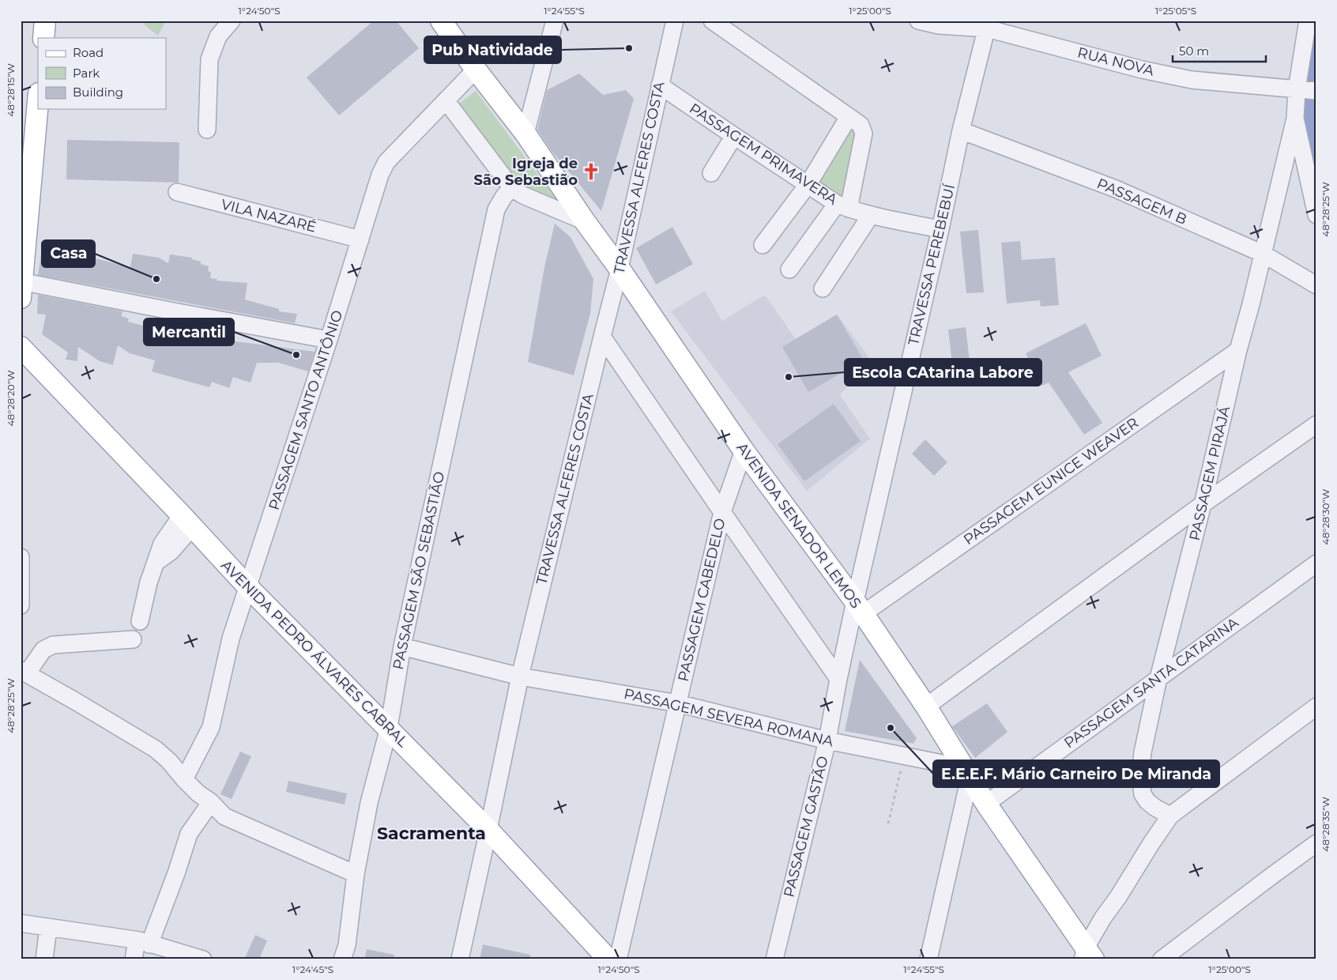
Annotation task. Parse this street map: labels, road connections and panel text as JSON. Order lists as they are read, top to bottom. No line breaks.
{"streets":{"main road":["AVENIDA SENADOR LEMOS","AVENIDA PEDRO ÁLVARES CABRAL"],"street":["RUA NOVA","PASSAGEM PRIMAVERA","TRAVESSA ALFERES COSTA","PASSAGEM B","VILA NAZARÉ","TRAVESSA PEREBEBUÍ","PASSAGEM SANTO ANTÔNIO","PASSAGEM PIRAJÁ","PASSAGEM EUNICE WEAVER","PASSAGEM SÃO SEBASTIÃO","PASSAGEM CABEDELO","PASSAGEM SANTA CATARINA","PASSAGEM SEVERA ROMANA","PASSAGEM GASTÃO"]},"crossings":[["RUA NOVA","TRAVESSA PEREBEBUÍ"],["PASSAGEM PRIMAVERA","TRAVESSA ALFERES COSTA"],["PASSAGEM PRIMAVERA","TRAVESSA PEREBEBUÍ"],["TRAVESSA ALFERES COSTA","AVENIDA SENADOR LEMOS"],["TRAVESSA ALFERES COSTA","AVENIDA PEDRO ÁLVARES CABRAL"],["TRAVESSA ALFERES COSTA","PASSAGEM SEVERA ROMANA"],["PASSAGEM B","TRAVESSA PEREBEBUÍ"],["PASSAGEM B","PASSAGEM PIRAJÁ"],["VILA NAZARÉ","PASSAGEM SANTO ANTÔNIO"],["TRAVESSA PEREBEBUÍ","PASSAGEM EUNICE WEAVER"],["TRAVESSA PEREBEBUÍ","AVENIDA SENADOR LEMOS"],["TRAVESSA PEREBEBUÍ","PASSAGEM GASTÃO"],["PASSAGEM SANTO ANTÔNIO","AVENIDA SENADOR LEMOS"],["PASSAGEM SANTO ANTÔNIO","AVENIDA PEDRO ÁLVARES CABRAL"],["PASSAGEM PIRAJÁ","PASSAGEM EUNICE WEAVER"],["PASSAGEM PIRAJÁ","PASSAGEM SANTA CATARINA"],["PASSAGEM EUNICE WEAVER","AVENIDA SENADOR LEMOS"],["PASSAGEM EUNICE WEAVER","PASSAGEM GASTÃO"],["AVENIDA SENADOR LEMOS","PASSAGEM CABEDELO"],["AVENIDA SENADOR LEMOS","PASSAGEM SANTA CATARINA"],["AVENIDA SENADOR LEMOS","PASSAGEM SEVERA ROMANA"],["AVENIDA SENADOR LEMOS","PASSAGEM GASTÃO"],["PASSAGEM SÃO SEBASTIÃO","AVENIDA PEDRO ÁLVARES CABRAL"],["PASSAGEM SÃO SEBASTIÃO","PASSAGEM SEVERA ROMANA"],["PASSAGEM CABEDELO","PASSAGEM SEVERA ROMANA"],["PASSAGEM SEVERA ROMANA","PASSAGEM GASTÃO"]],"districts":["Sacramenta"],"places":{"other":["Pub Natividade","Casa","Mercantil","Escola CAtarina Labore","E.E.E.F. Mário Carneiro De Miranda"],"church":["Igreja de São Sebastião"]},"legend":["Road","Park","Building"],"scale_bar":"50 m","coordinates":["1°24'50\"S","1°24'55\"S","1°25'00\"S","1°25'05\"S","48°28'15\"W","48°28'25\"W","48°28'20\"W","48°28'30\"W","48°28'35\"W","1°24'45\"S"]}
